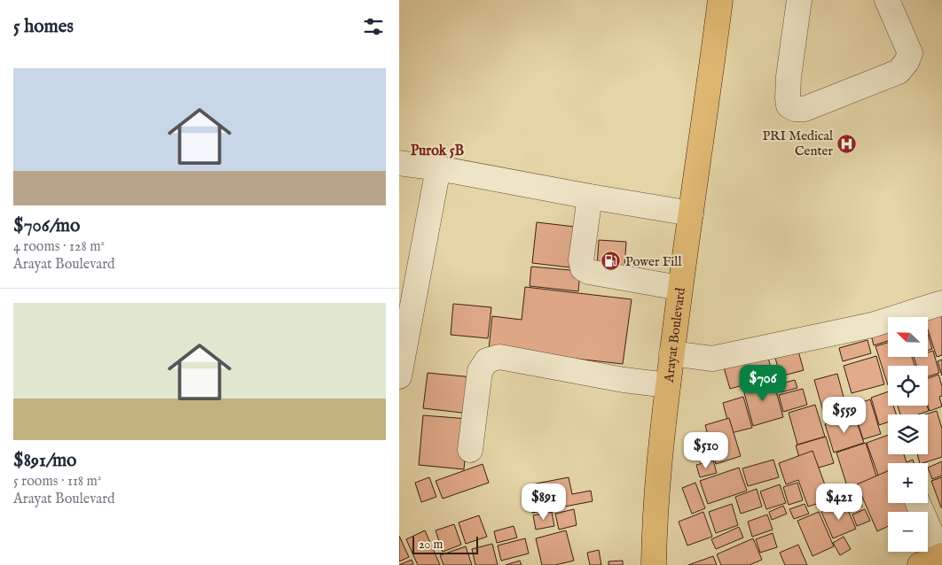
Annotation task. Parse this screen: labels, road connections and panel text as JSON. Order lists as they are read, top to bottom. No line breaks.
{"streets":{"main road":["Arayat Boulevard"]},"districts":["Purok 5B"],"places":{"hospital":["PRI Medical Center"],"fuel station":["Power Fill"]},"scale_bar":"20 m","north":"top left","page":{"heading":"5 homes","list":[{"name":"$706/mo","note":"4 rooms · 128 m² · Arayat Boulevard"},{"name":"$891/mo","note":"5 rooms · 118 m² · Arayat Boulevard"}],"map_buttons":["+","−"],"price":["$706","$559","$510","$891","$421"],"scale":"20 m"}}
